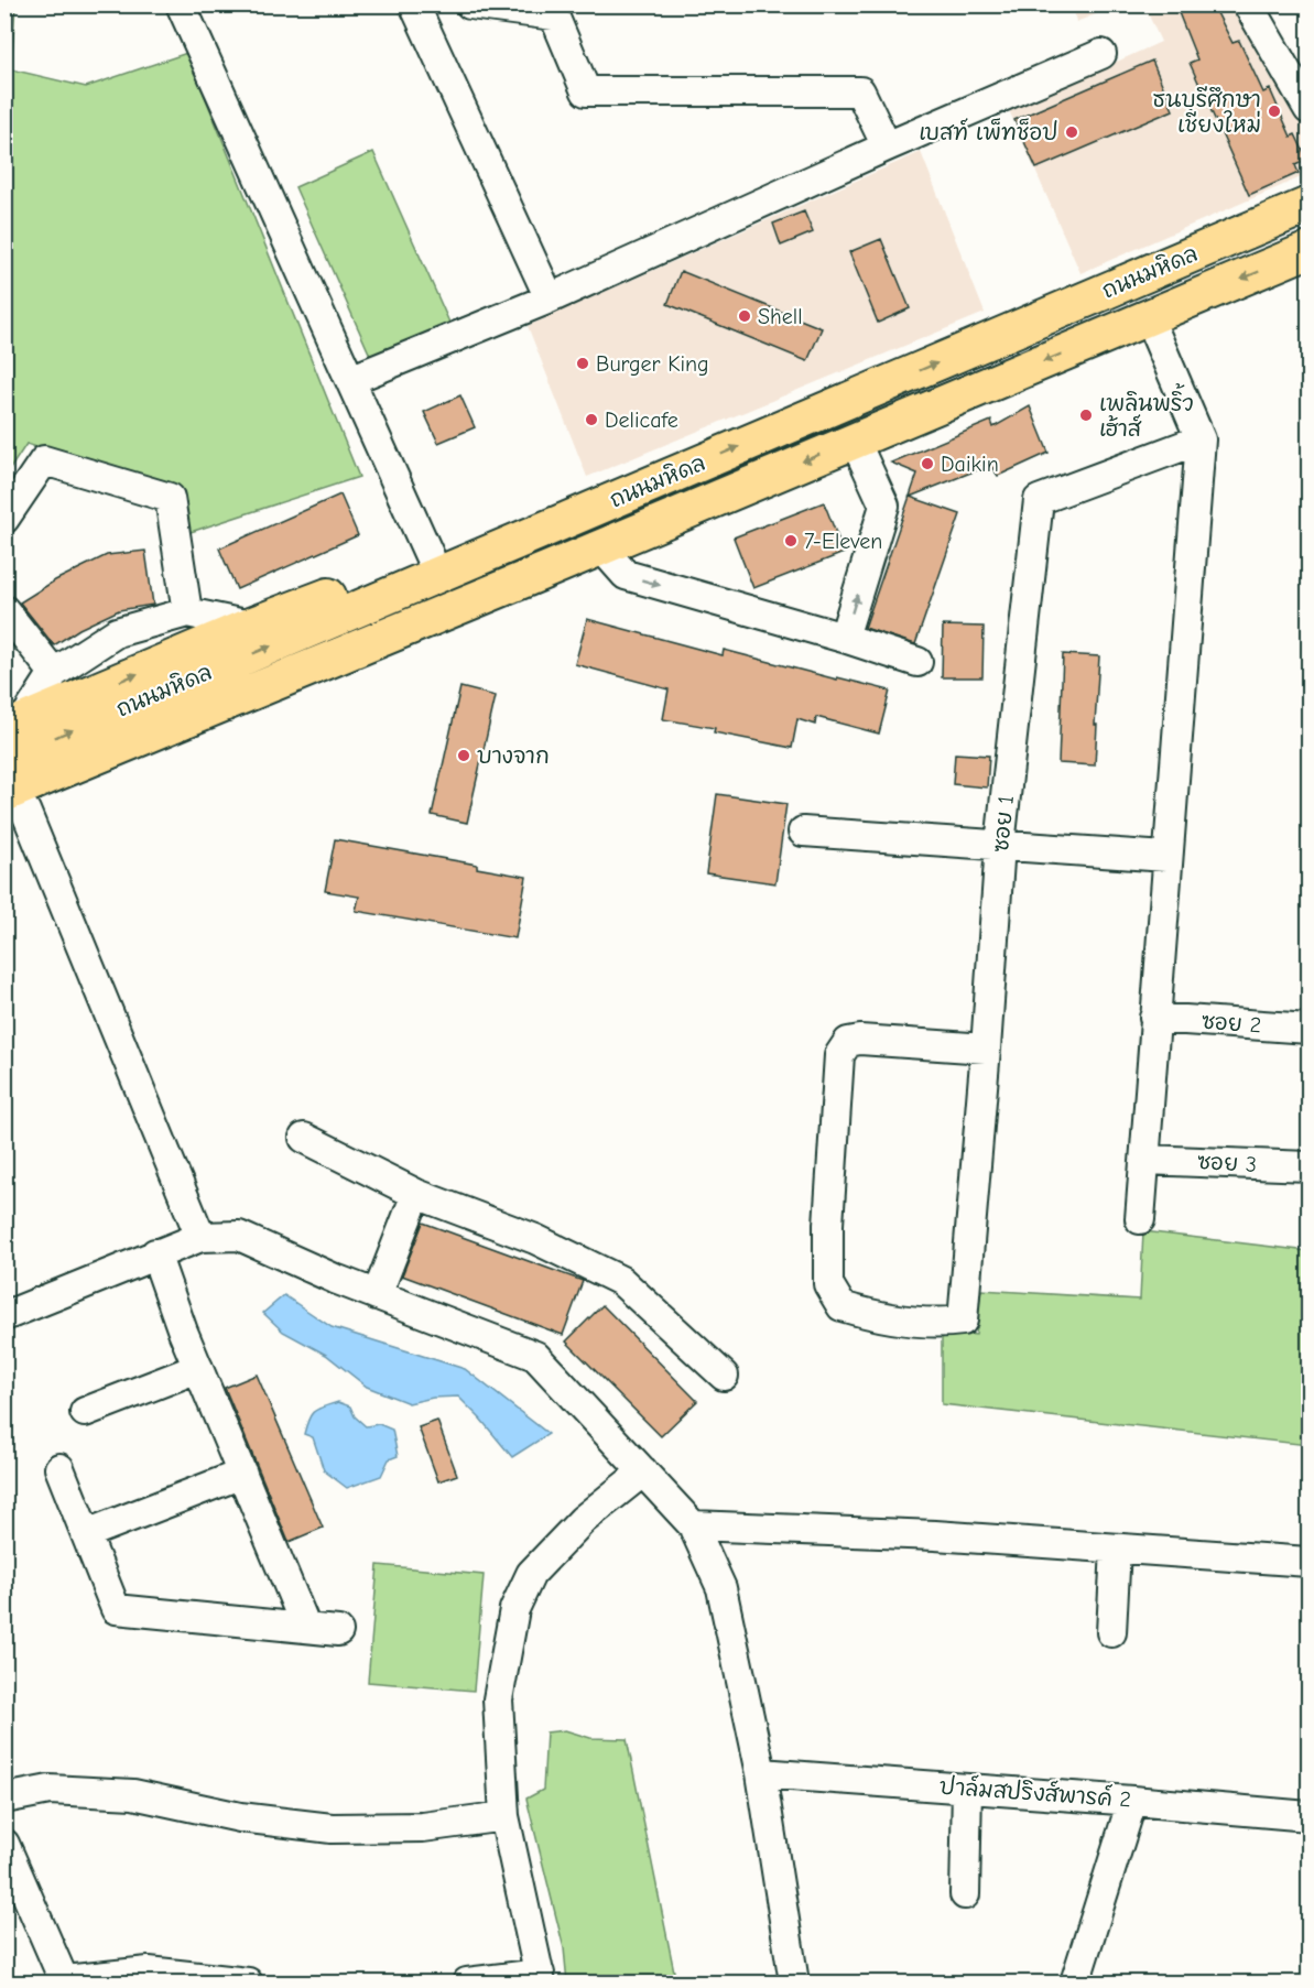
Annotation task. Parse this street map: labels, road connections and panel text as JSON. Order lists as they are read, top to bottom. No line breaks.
{"streets":{"main road":["ถนนมหิดล"],"street":["ซอย 1","ซอย 2","ซอย 3","ปาล์มสปริงส์พารค์ 2"]},"places":["ธนบุรีศึกษา เชียงใหม่","เบสท์ เพ็ทช็อป","Shell","Burger King","เพลินพริ้ว เฮ้าส์","Delicafe","Daikin","7-Eleven","บางจาก"]}
